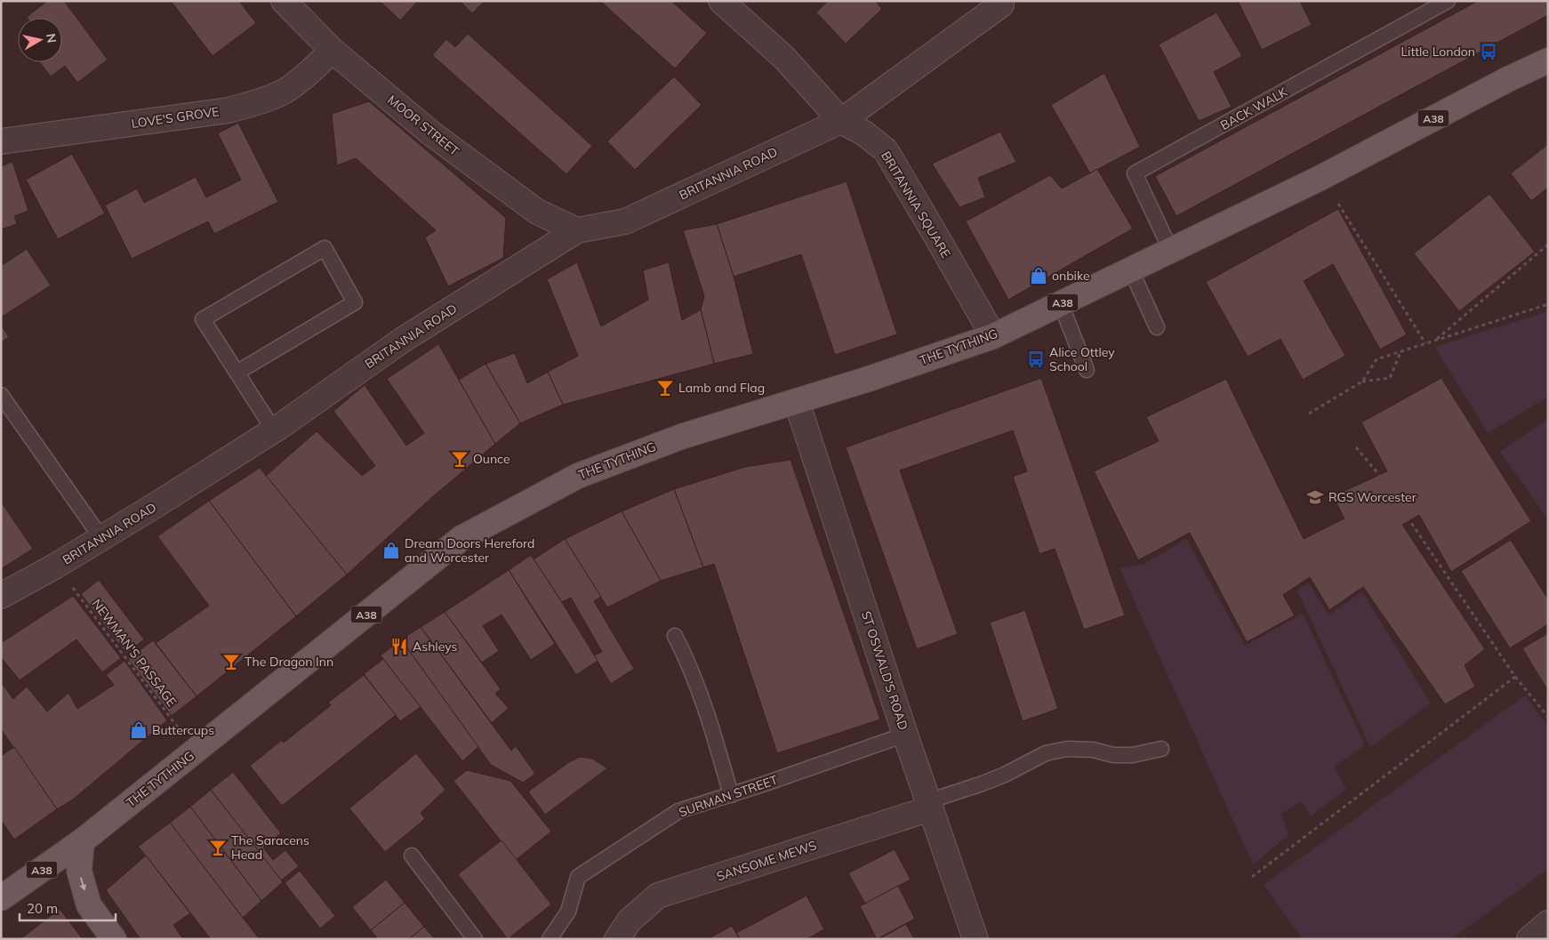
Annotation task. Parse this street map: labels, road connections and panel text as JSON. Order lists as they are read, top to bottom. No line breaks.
{"streets":{"main road":["A38","THE TYTHING"],"street":["LOVE'S GROVE","MOOR STREET","BRITANNIA ROAD","BRITANNIA SQUARE","ST OSWALD'S ROAD","SANSOME MEWS"],"lane":["BACK WALK","SURMAN STREET"],"path":["NEWMAN'S PASSAGE"]},"crossings":[["BACK WALK","THE TYTHING"],["LOVE'S GROVE","MOOR STREET"],["MOOR STREET","BRITANNIA ROAD"],["BRITANNIA ROAD","BRITANNIA SQUARE"],["BRITANNIA ROAD","NEWMAN'S PASSAGE"],["BRITANNIA SQUARE","THE TYTHING"],["THE TYTHING","NEWMAN'S PASSAGE"],["THE TYTHING","ST OSWALD'S ROAD"],["ST OSWALD'S ROAD","SURMAN STREET"],["ST OSWALD'S ROAD","SANSOME MEWS"]],"places":{"bus stop":["Little London","Alice Ottley School"],"shop":["onbike","Dream Doors Hereford and Worcester","Buttercups"],"bar":["Lamb and Flag","Ounce","The Dragon Inn","The Saracens Head"],"school or university":["RGS Worcester"],"restaurant":["Ashleys"]},"scale_bar":"20 m","north":"right"}
